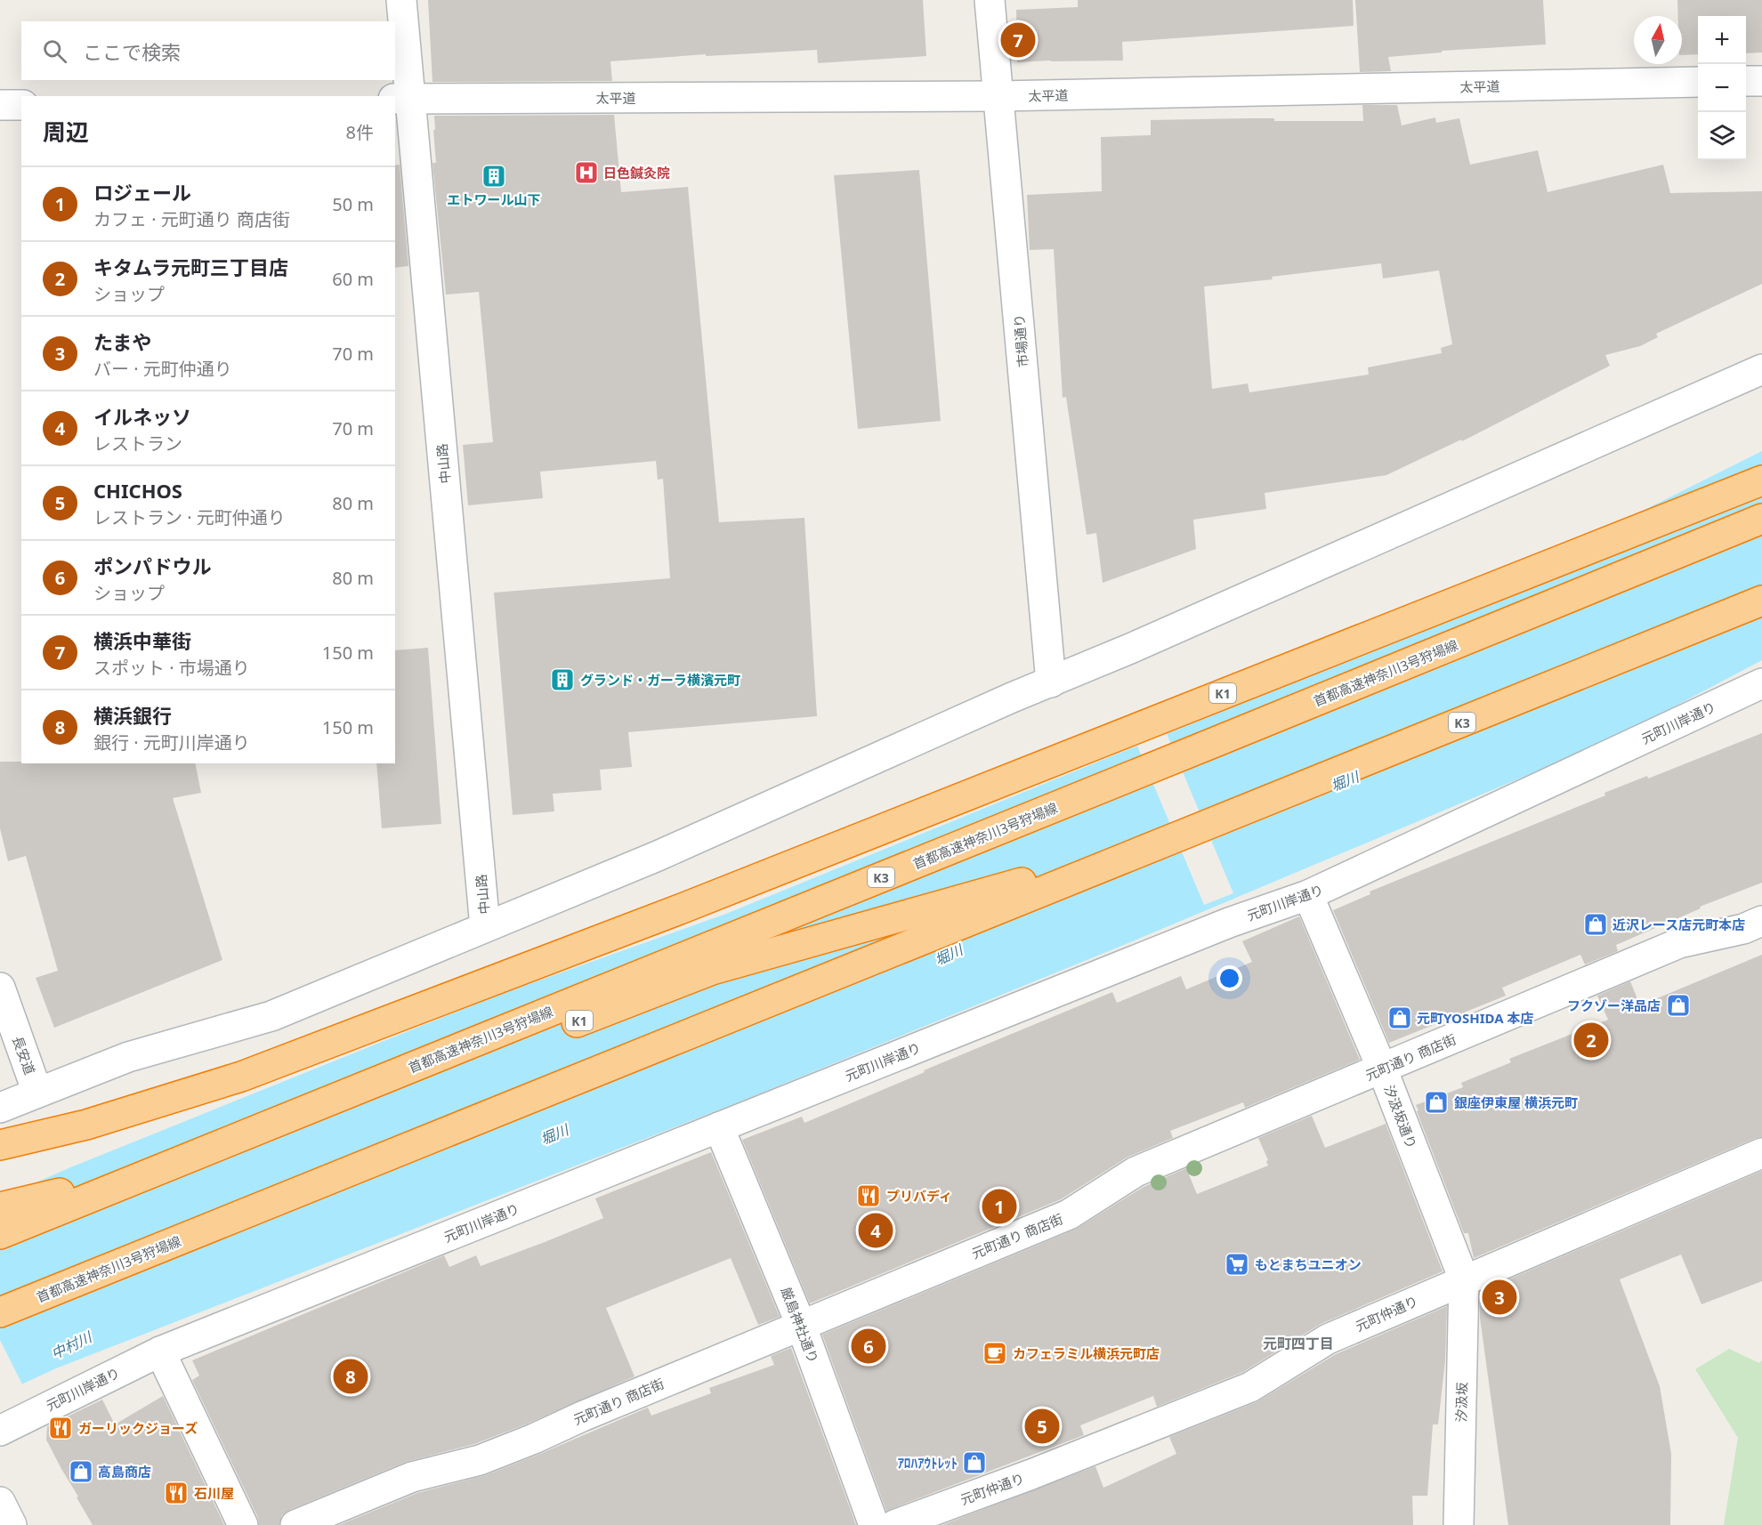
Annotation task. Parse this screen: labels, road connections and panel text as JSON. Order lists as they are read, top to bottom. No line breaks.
{"streets":{"highway":["首都高速神奈川3号狩場線","K1","K3"],"street":["太平道","市場通り","中山路","元町川岸通り","長安道","元町通り 商店街","汐汲坂通り","元町仲通り","厳島神社通り","汐汲坂"]},"crossings":[["太平道","市場通り"],["太平道","中山路"],["首都高速神奈川3号狩場線","K1"],["元町川岸通り","汐汲坂通り"],["元町川岸通り","厳島神社通り"],["元町通り 商店街","汐汲坂通り"],["元町通り 商店街","厳島神社通り"],["汐汲坂通り","元町仲通り"],["汐汲坂通り","汐汲坂"],["元町仲通り","汐汲坂"]],"districts":["元町四丁目"],"water":["堀川","中村川"],"places":{"hospital":["日色鍼灸院"],"building":["エトワール山下","グランド・ガーラ横濱元町"],"shop":["近沢レース店元町本店","フクゾー洋品店","元町YOSHIDA 本店","銀座伊東屋 横浜元町","ｱﾛﾊｱｳﾄﾚｯﾄ","高島商店"],"restaurant":["プリバディ","ガーリックジョーズ","石川屋"],"supermarket":["もとまちユニオン"],"cafe":["カフェラミル横浜元町店"]},"north":"top","page":{"map_buttons":["+","−"],"pins":["7","2","1","4","3","6","8","5"],"search":"ここで検索","heading":["周辺","8件"],"list":[{"mark":"1","name":"ロジェール","note":"カフェ · 元町通り 商店街","value":"50 m"},{"mark":"2","name":"キタムラ元町三丁目店","note":"ショップ","value":"60 m"},{"mark":"3","name":"たまや","note":"バー · 元町仲通り","value":"70 m"},{"mark":"4","name":"イルネッソ","note":"レストラン","value":"70 m"},{"mark":"5","name":"CHICHOS","note":"レストラン · 元町仲通り","value":"80 m"},{"mark":"6","name":"ポンパドウル","note":"ショップ","value":"80 m"},{"mark":"7","name":"横浜中華街","note":"スポット · 市場通り","value":"150 m"},{"mark":"8","name":"横浜銀行","note":"銀行 · 元町川岸通り","value":"150 m"}]}}
